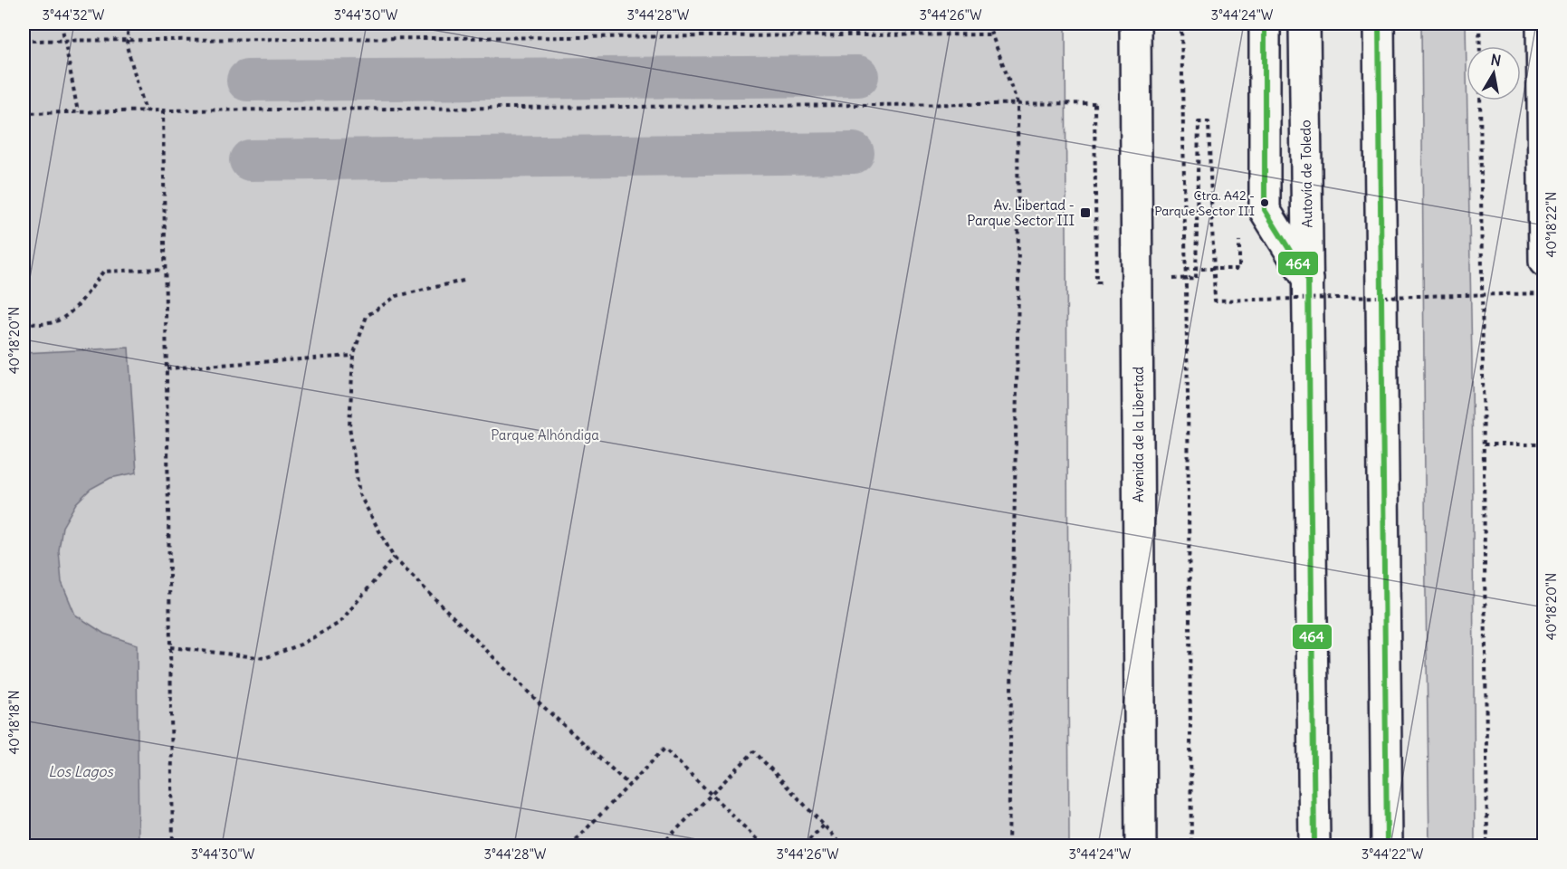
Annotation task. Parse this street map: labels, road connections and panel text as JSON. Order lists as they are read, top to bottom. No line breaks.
{"streets":{"main road":["Autovía de Toledo","Avenida de la Libertad"]},"water":["Los Lagos"],"parks":["Parque Alhóndiga"],"places":{"other":["Ctra. A42 - Parque Sector III"],"transit":["Av. Libertad - Parque Sector III"]},"lines":["transit line 464"],"north":"top","coordinates":["3°44'32\"W","3°44'30\"W","3°44'28\"W","3°44'26\"W","3°44'24\"W","40°18'22\"N","40°18'20\"N","40°18'18\"N","3°44'22\"W"]}
